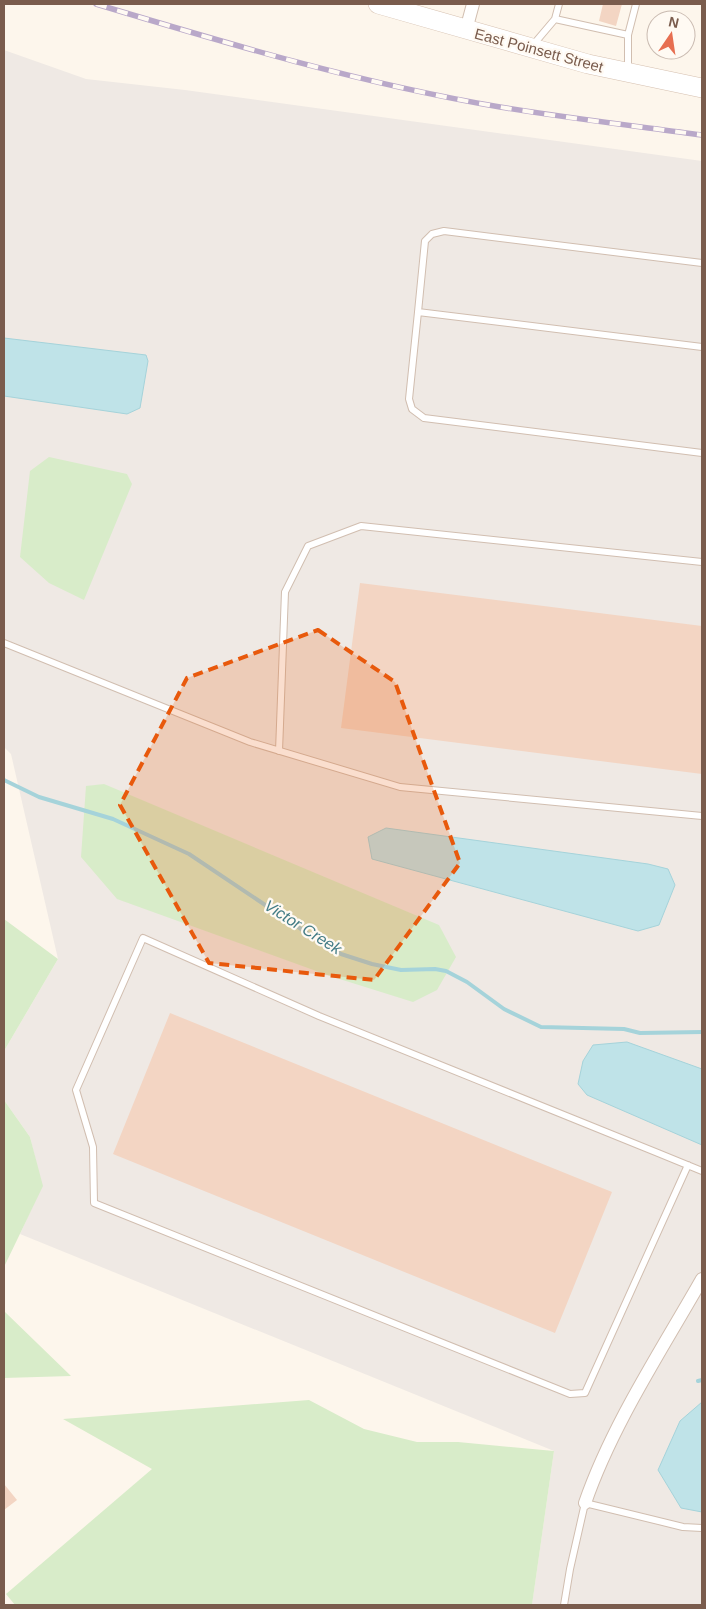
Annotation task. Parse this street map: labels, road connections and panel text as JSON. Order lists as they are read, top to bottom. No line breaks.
{"streets":{"main road":["East Poinsett Street"]},"water":["Victor Creek"],"north":"top"}
